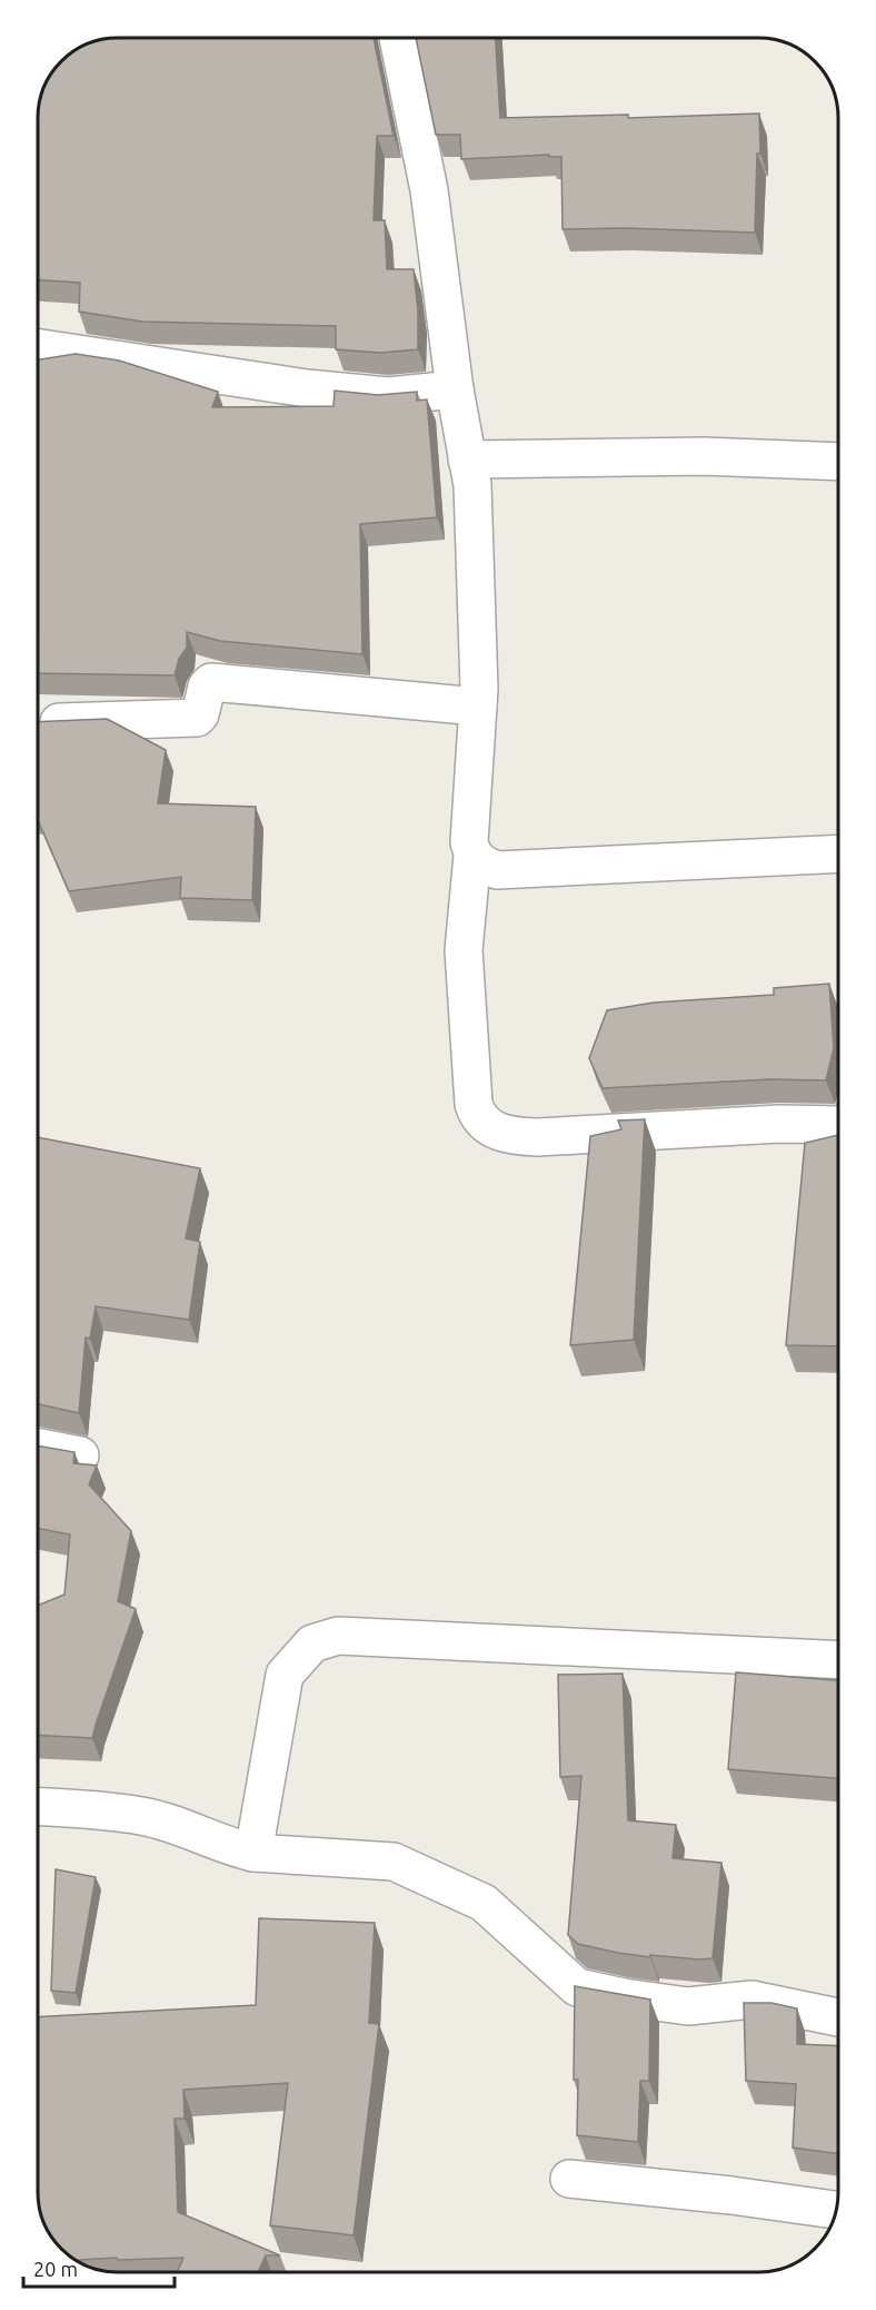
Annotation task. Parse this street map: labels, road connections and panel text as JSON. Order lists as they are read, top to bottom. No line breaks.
{"scale_bar":"20 m"}
